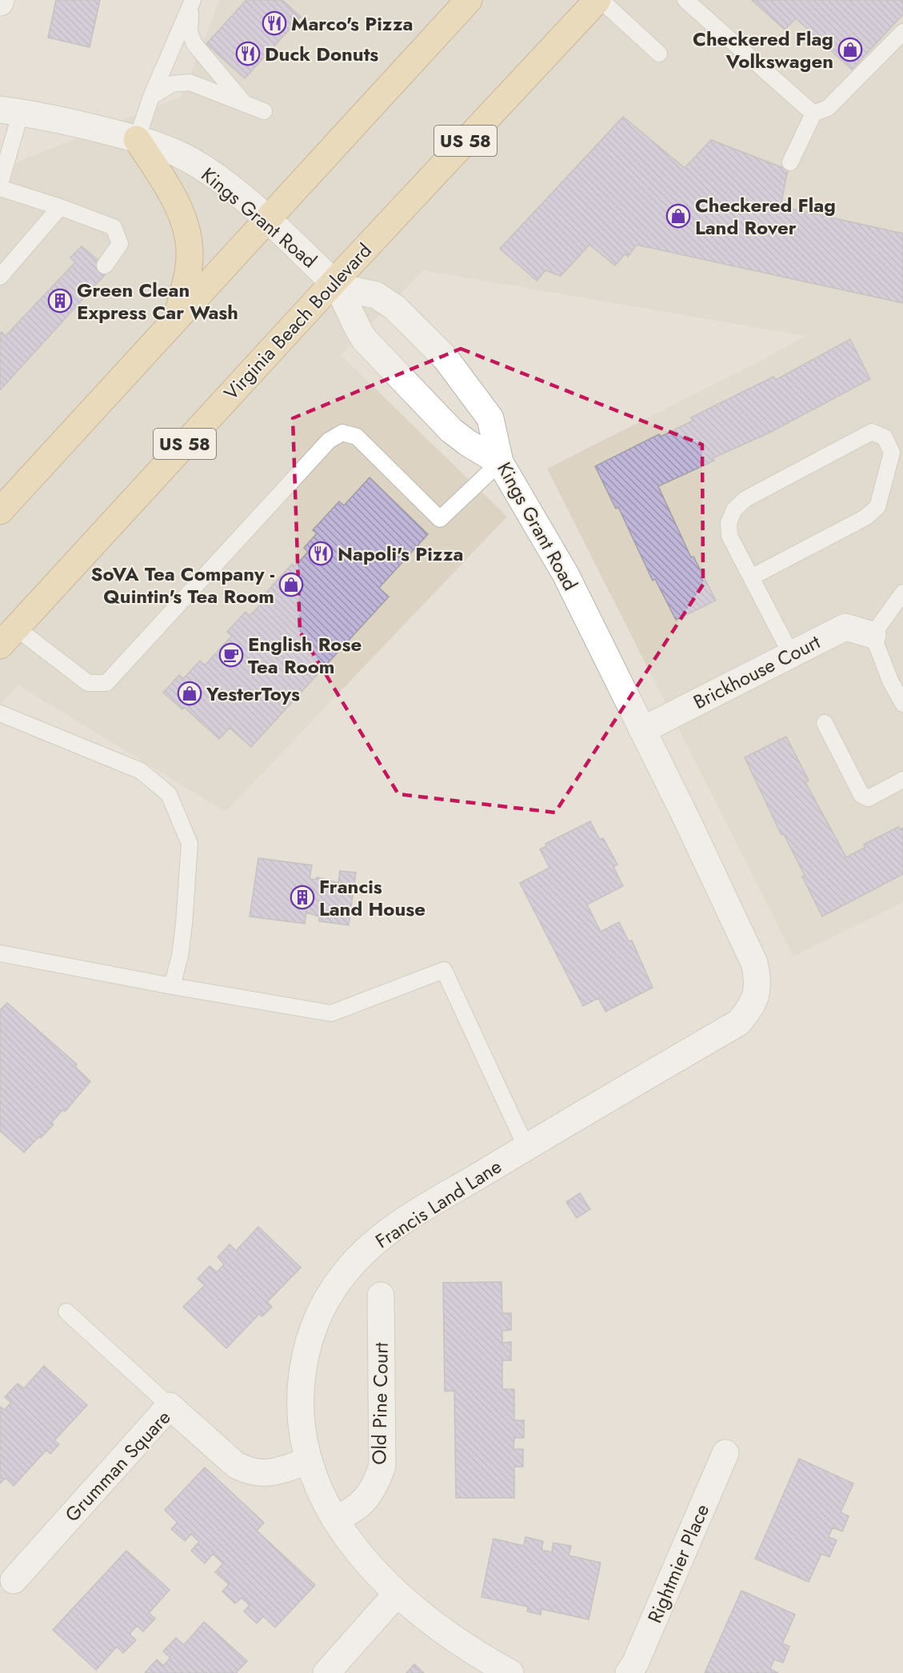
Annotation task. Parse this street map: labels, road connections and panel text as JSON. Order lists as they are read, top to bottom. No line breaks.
{"streets":{"main road":["US 58","Virginia Beach Boulevard"],"street":["Kings Grant Road","Brickhouse Court","Francis Land Lane","Old Pine Court","Grumman Square","Rightmier Place"]},"crossings":[["Kings Grant Road","Virginia Beach Boulevard"],["Kings Grant Road","Brickhouse Court"],["Kings Grant Road","Francis Land Lane"],["Francis Land Lane","Old Pine Court"],["Francis Land Lane","Grumman Square"]],"places":{"restaurant":["Marco's Pizza","Duck Donuts","Napoli's Pizza"],"shop":["Checkered Flag Volkswagen","Checkered Flag Land Rover","SoVA Tea Company - Quintin's Tea Room","YesterToys"],"building":["Green Clean Express Car Wash","Francis Land House"],"cafe":["English Rose Tea Room"]}}
